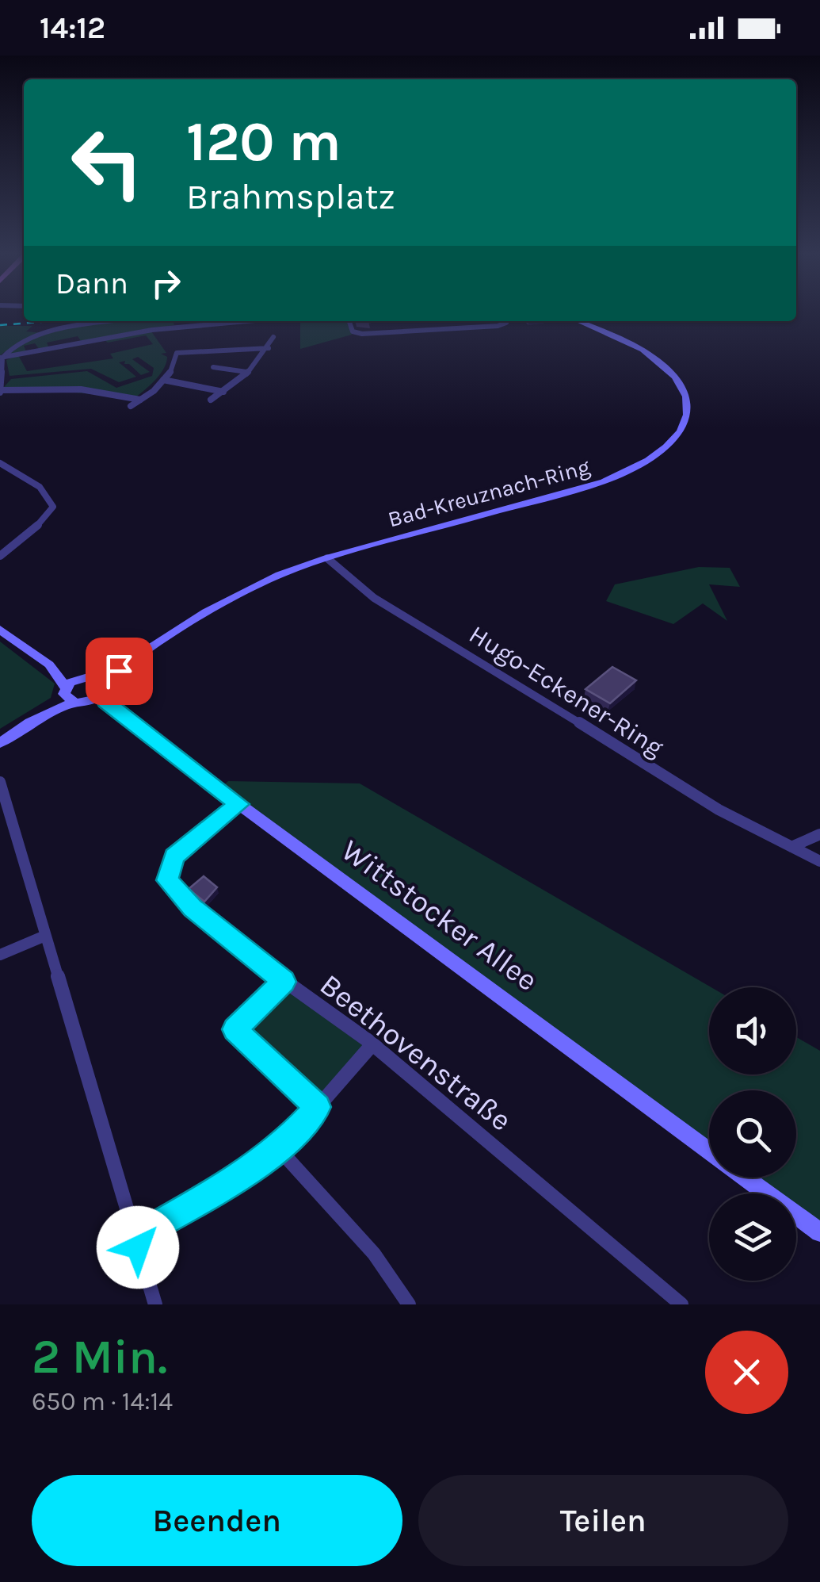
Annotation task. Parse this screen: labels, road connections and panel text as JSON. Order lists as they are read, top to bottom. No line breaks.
{"streets":{"main road":["Bad-Kreuznach-Ring","Wittstocker Allee"],"street":["Hugo-Eckener-Ring","Beethovenstraße"]},"crossings":[["Bad-Kreuznach-Ring","Hugo-Eckener-Ring"],["Wittstocker Allee","Beethovenstraße"]],"page":{"status":"14:12","turn":["120 m","Brahmsplatz"],"then":"Dann","heading":["2 Min.","650 m · 14:14"],"buttons":["Beenden","Teilen"]}}
